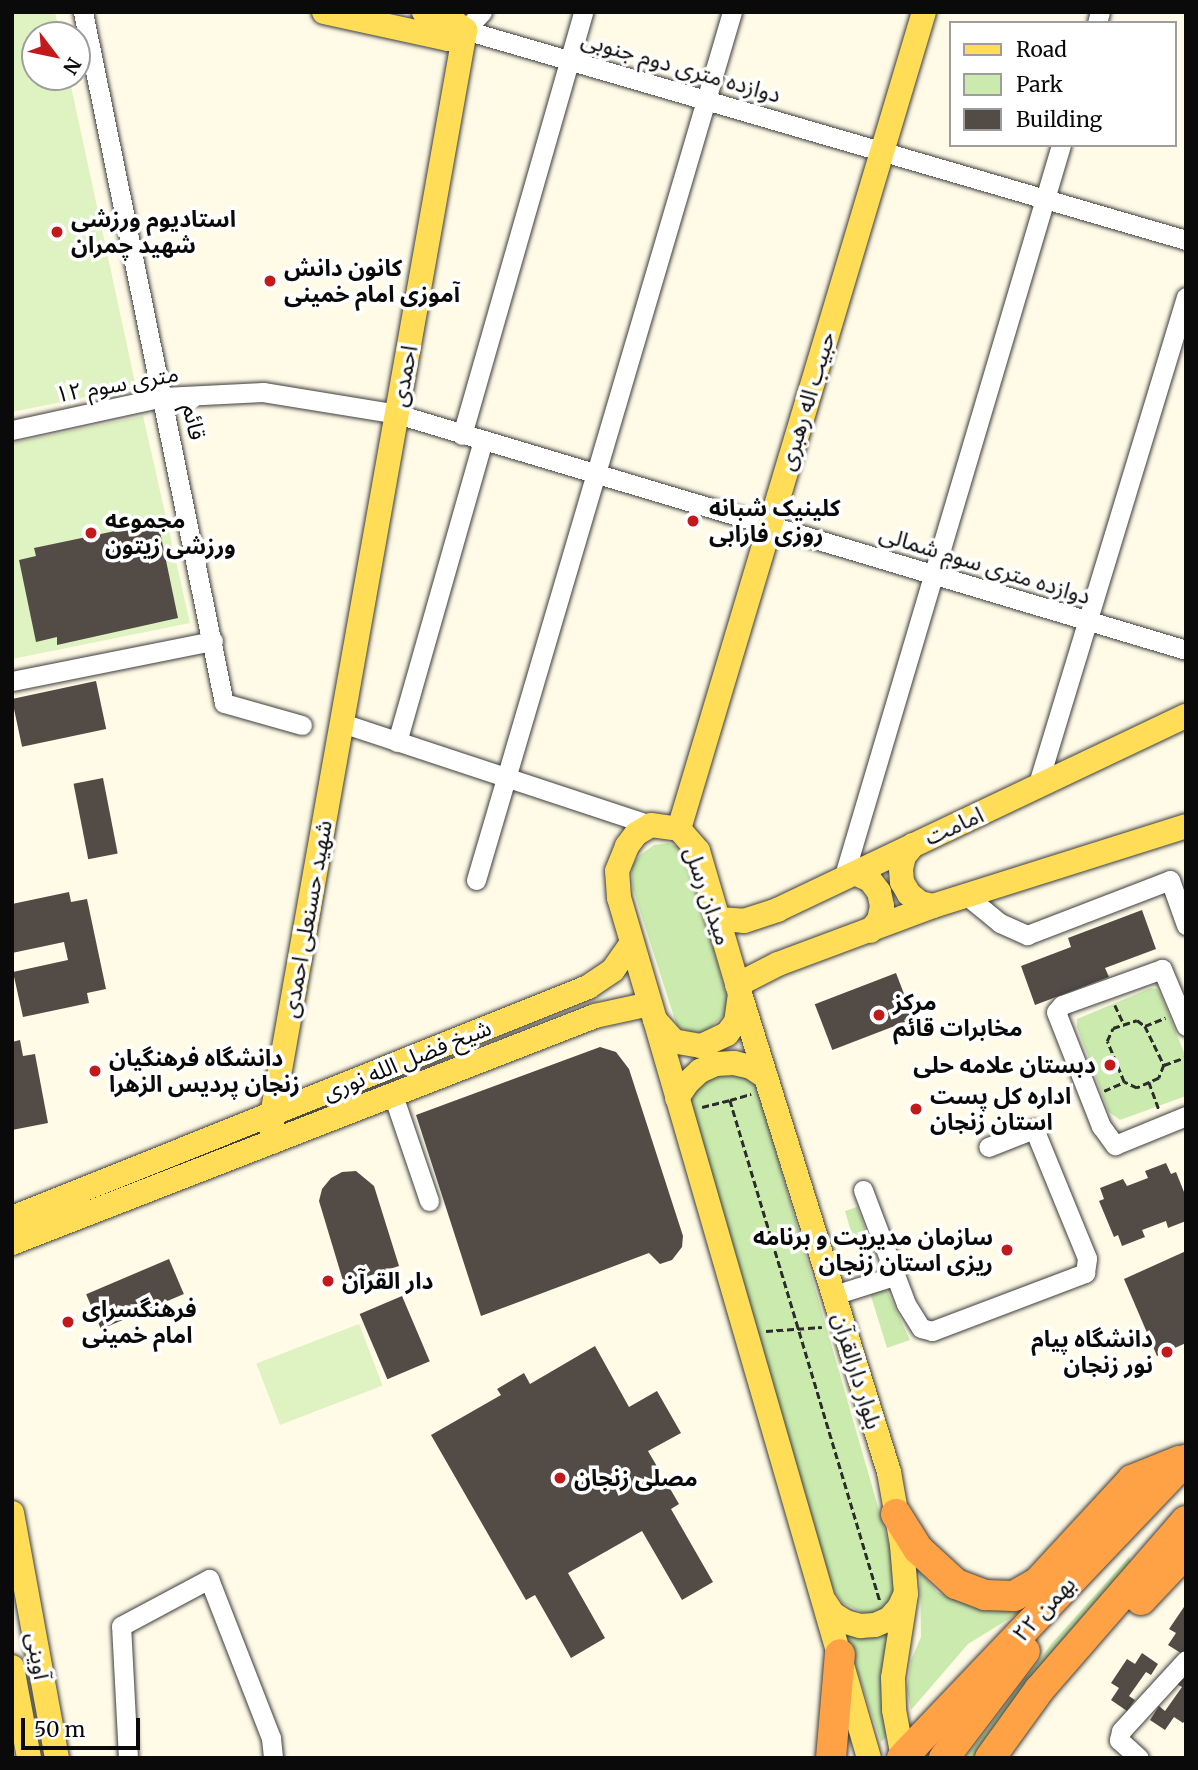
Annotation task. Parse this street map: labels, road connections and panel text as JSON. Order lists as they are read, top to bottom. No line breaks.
{"streets":{"highway":["۲۲ بهمن"],"main road":["احمدی","حبیب اله رهبری","امامت","میدان رسل","شهید حسنعلی احمدی","شیخ فضل الله نوری","بلوار دارالقرآن","آوینی"],"street":["دوازده متری دوم جنوبی","۱۲ متری سوم","قائم","دوازده متری سوم شمالی"]},"crossings":[["دوازده متری دوم جنوبی","احمدی"],["دوازده متری دوم جنوبی","حبیب اله رهبری"],["احمدی","۱۲ متری سوم"],["احمدی","شهید حسنعلی احمدی"],["۱۲ متری سوم","قائم"],["۱۲ متری سوم","دوازده متری سوم شمالی"],["حبیب اله رهبری","دوازده متری سوم شمالی"],["حبیب اله رهبری","میدان رسل"],["امامت","میدان رسل"],["میدان رسل","شیخ فضل الله نوری"],["میدان رسل","بلوار دارالقرآن"],["شهید حسنعلی احمدی","شیخ فضل الله نوری"],["بلوار دارالقرآن","۲۲ بهمن"]],"places":["استادیوم ورزشی شهید چمران","کانون دانش آموزی امام خمینی","کلینیک شبانه روزی فارابی","مجموعه ورزشی زیتون","مرکز مخابرات قائم","دبستان علامه حلی","دانشگاه فرهنگیان زنجان پردیس الزهرا","اداره کل پست استان زنجان","سازمان مدیریت و برنامه ریزی استان زنجان","دار القرآن","فرهنگسرای امام خمینی","دانشگاه پیام نور زنجان","مصلی زنجان"],"legend":["Road","Park","Building"],"scale_bar":"50 m","north":"bottom right"}
